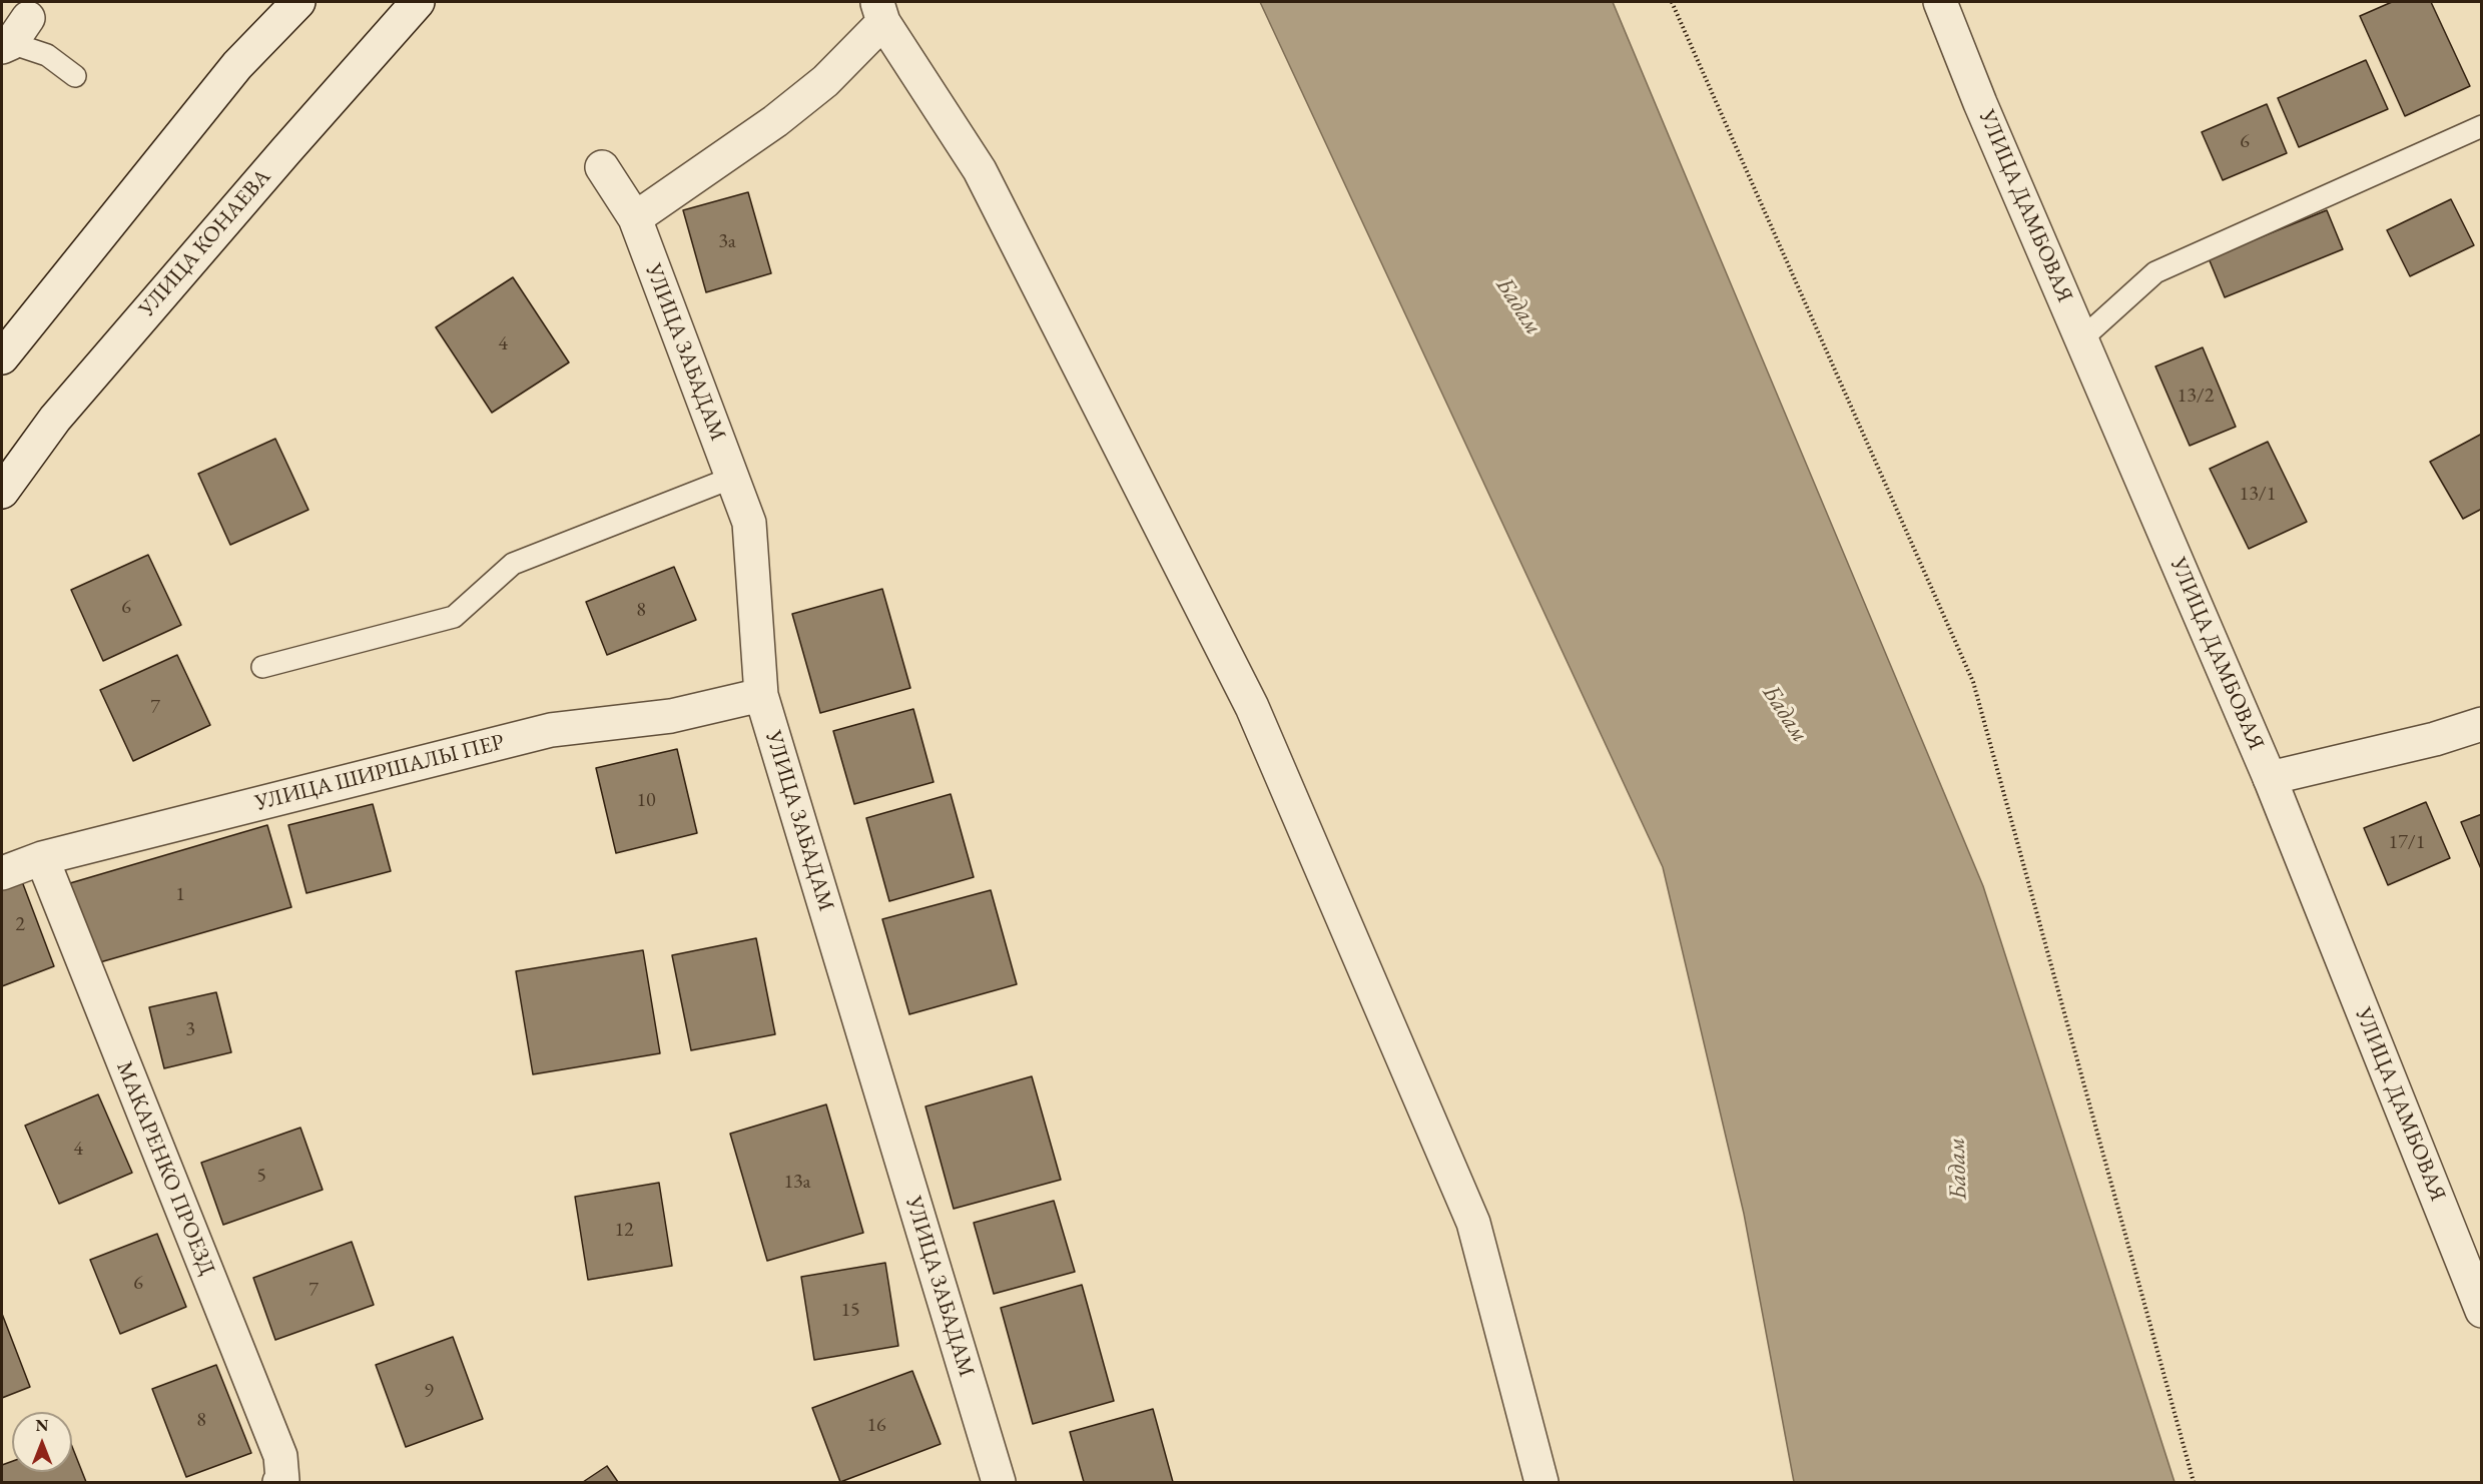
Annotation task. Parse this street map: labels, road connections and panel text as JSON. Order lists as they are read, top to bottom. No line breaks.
{"streets":{"street":["УЛИЦА ДАМБОВАЯ","УЛИЦА КОНАЕВА","УЛИЦА ЗАБАДАМ","УЛИЦА ШИРШАЛЫ ПЕР","МАКАРЕНКО ПРОЕЗД"]},"crossings":[["УЛИЦА ЗАБАДАМ","УЛИЦА ШИРШАЛЫ ПЕР"],["УЛИЦА ШИРШАЛЫ ПЕР","МАКАРЕНКО ПРОЕЗД"]],"water":["Бадам"],"house_numbers":["6","3а","4","13/2","13/1","6","8","7","10","17/1","1","2","3","4","5","13а","12","6","7","15","9","8","16"],"north":"top"}
